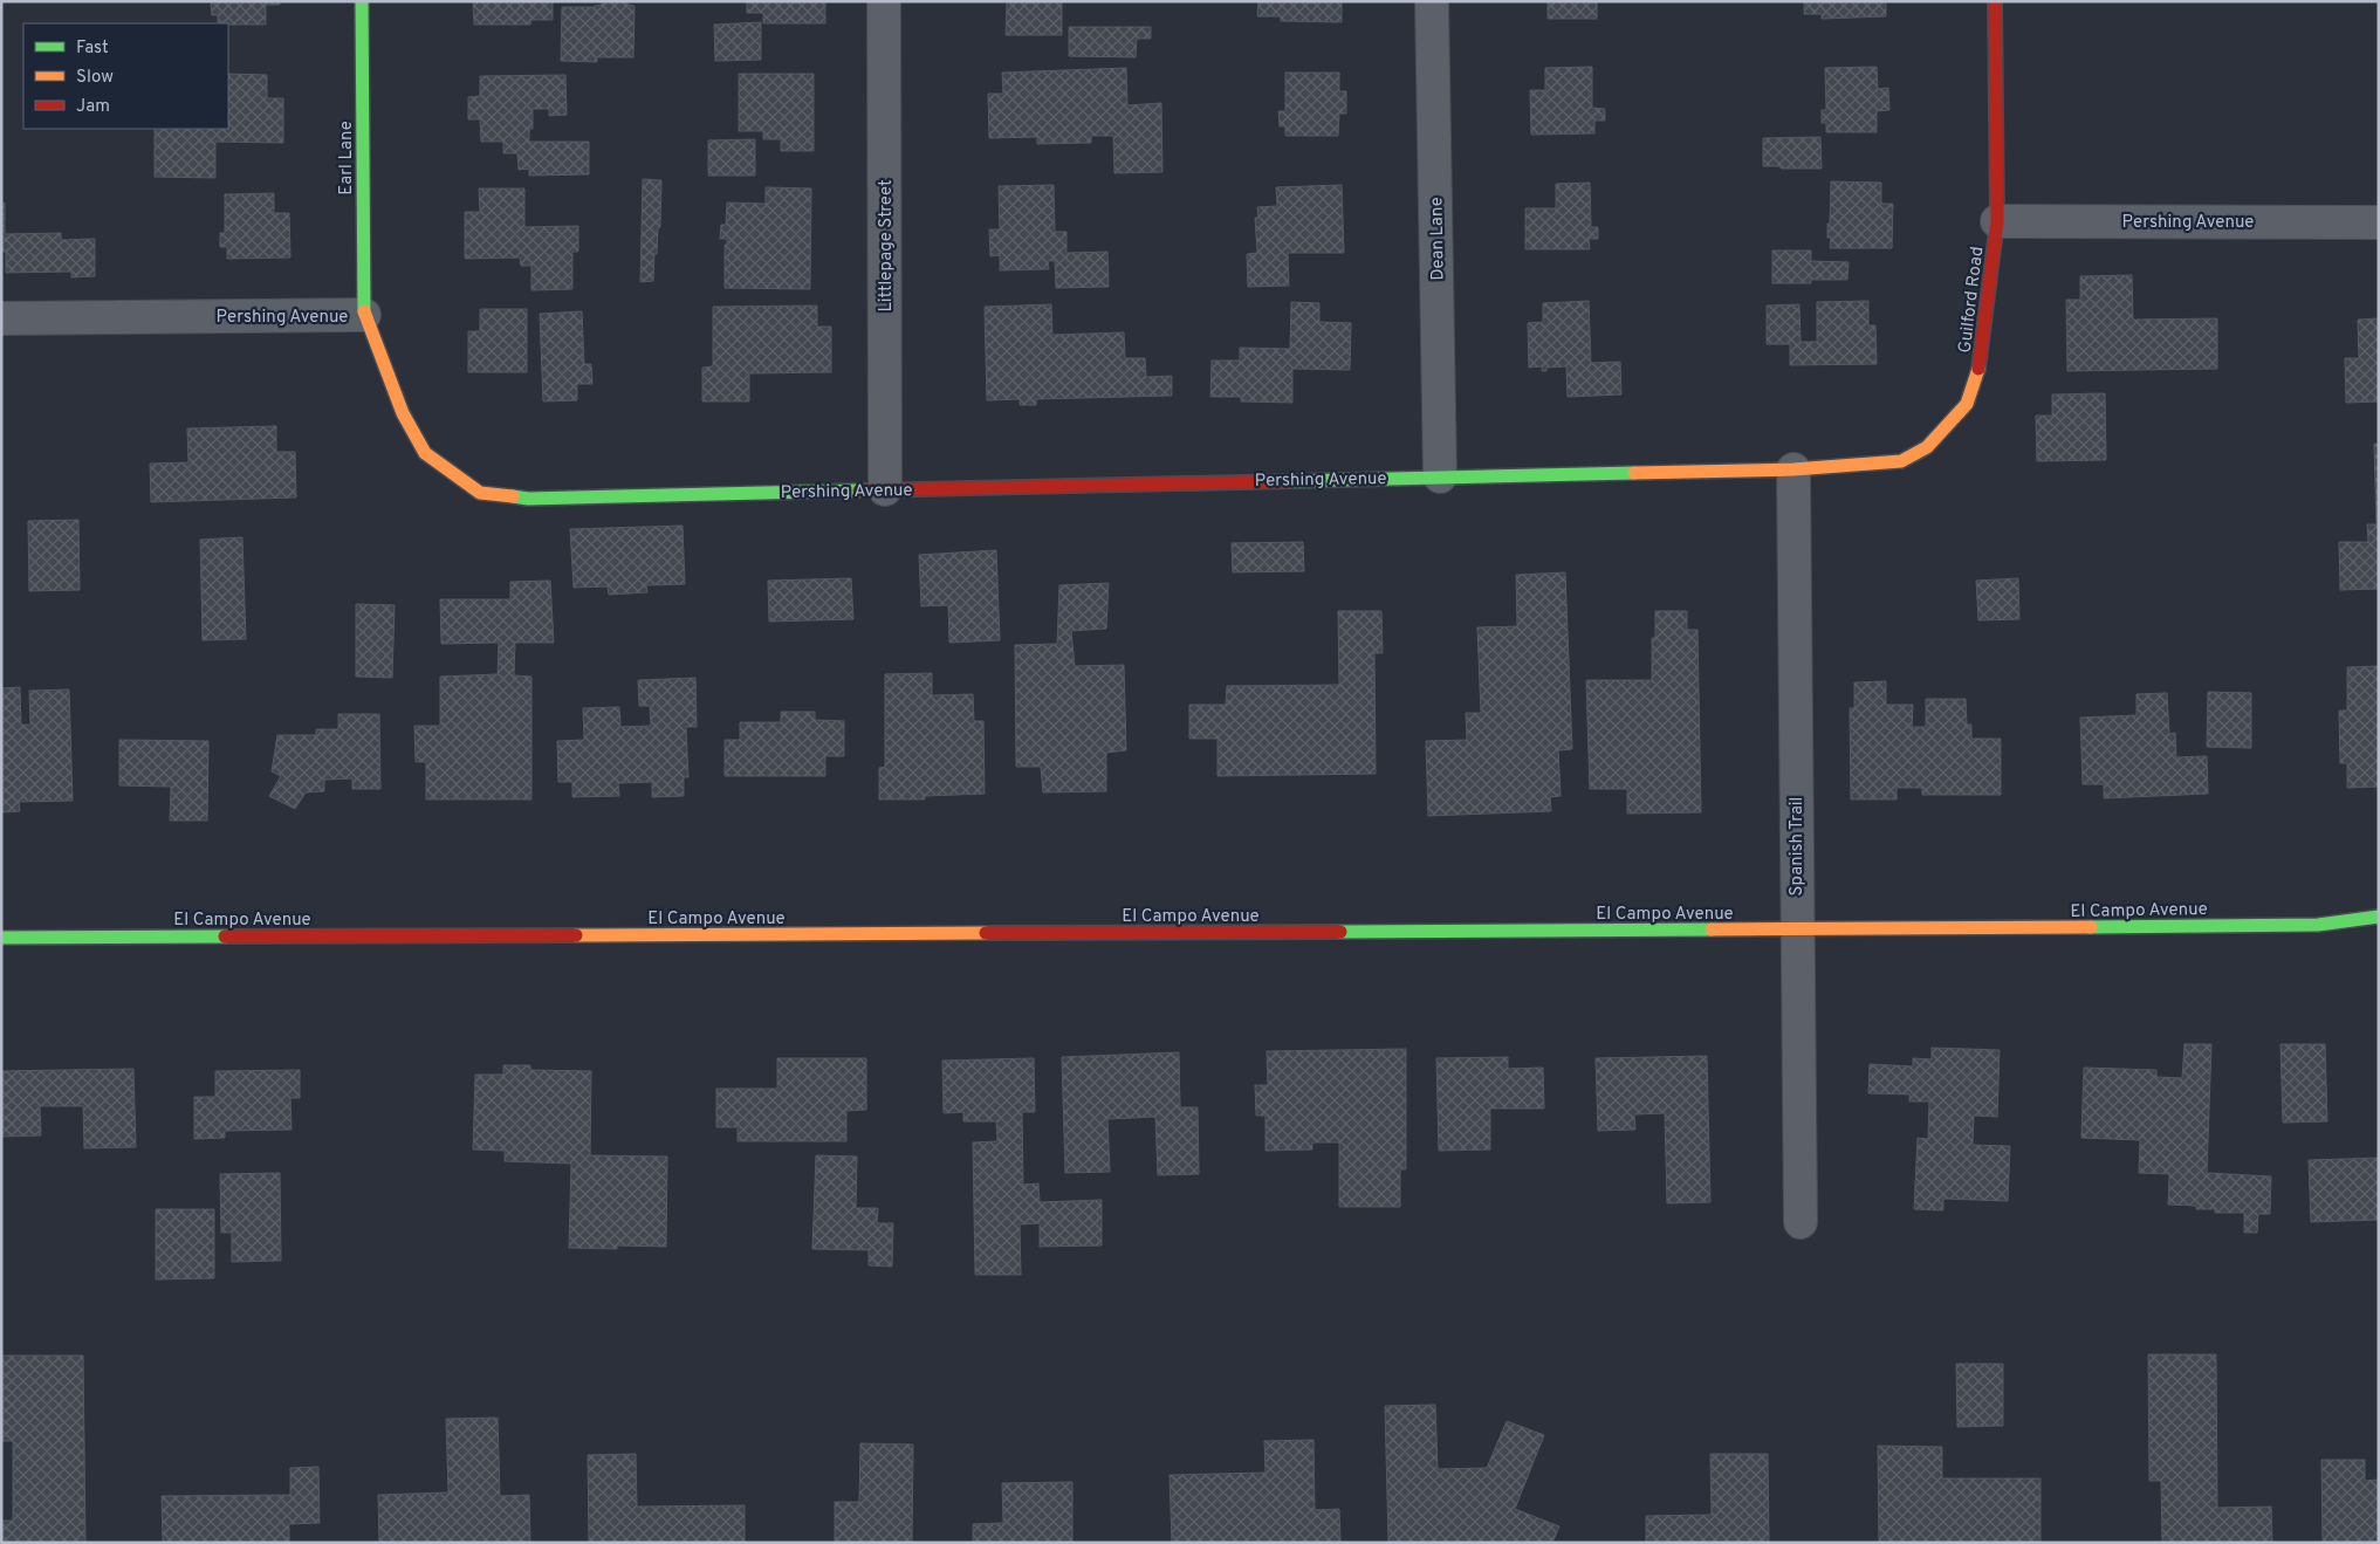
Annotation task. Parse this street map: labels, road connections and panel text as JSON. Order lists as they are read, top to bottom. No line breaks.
{"streets":{"street":["Earl Lane","Pershing Avenue","Dean Lane","Littlepage Street","Guilford Road","Spanish Trail","El Campo Avenue"]},"crossings":[["Earl Lane","Pershing Avenue"],["Pershing Avenue","Dean Lane"],["Pershing Avenue","Littlepage Street"],["Pershing Avenue","Guilford Road"],["Pershing Avenue","Spanish Trail"],["Guilford Road","Spanish Trail"],["Spanish Trail","El Campo Avenue"]],"legend":["Fast","Slow","Jam"]}
